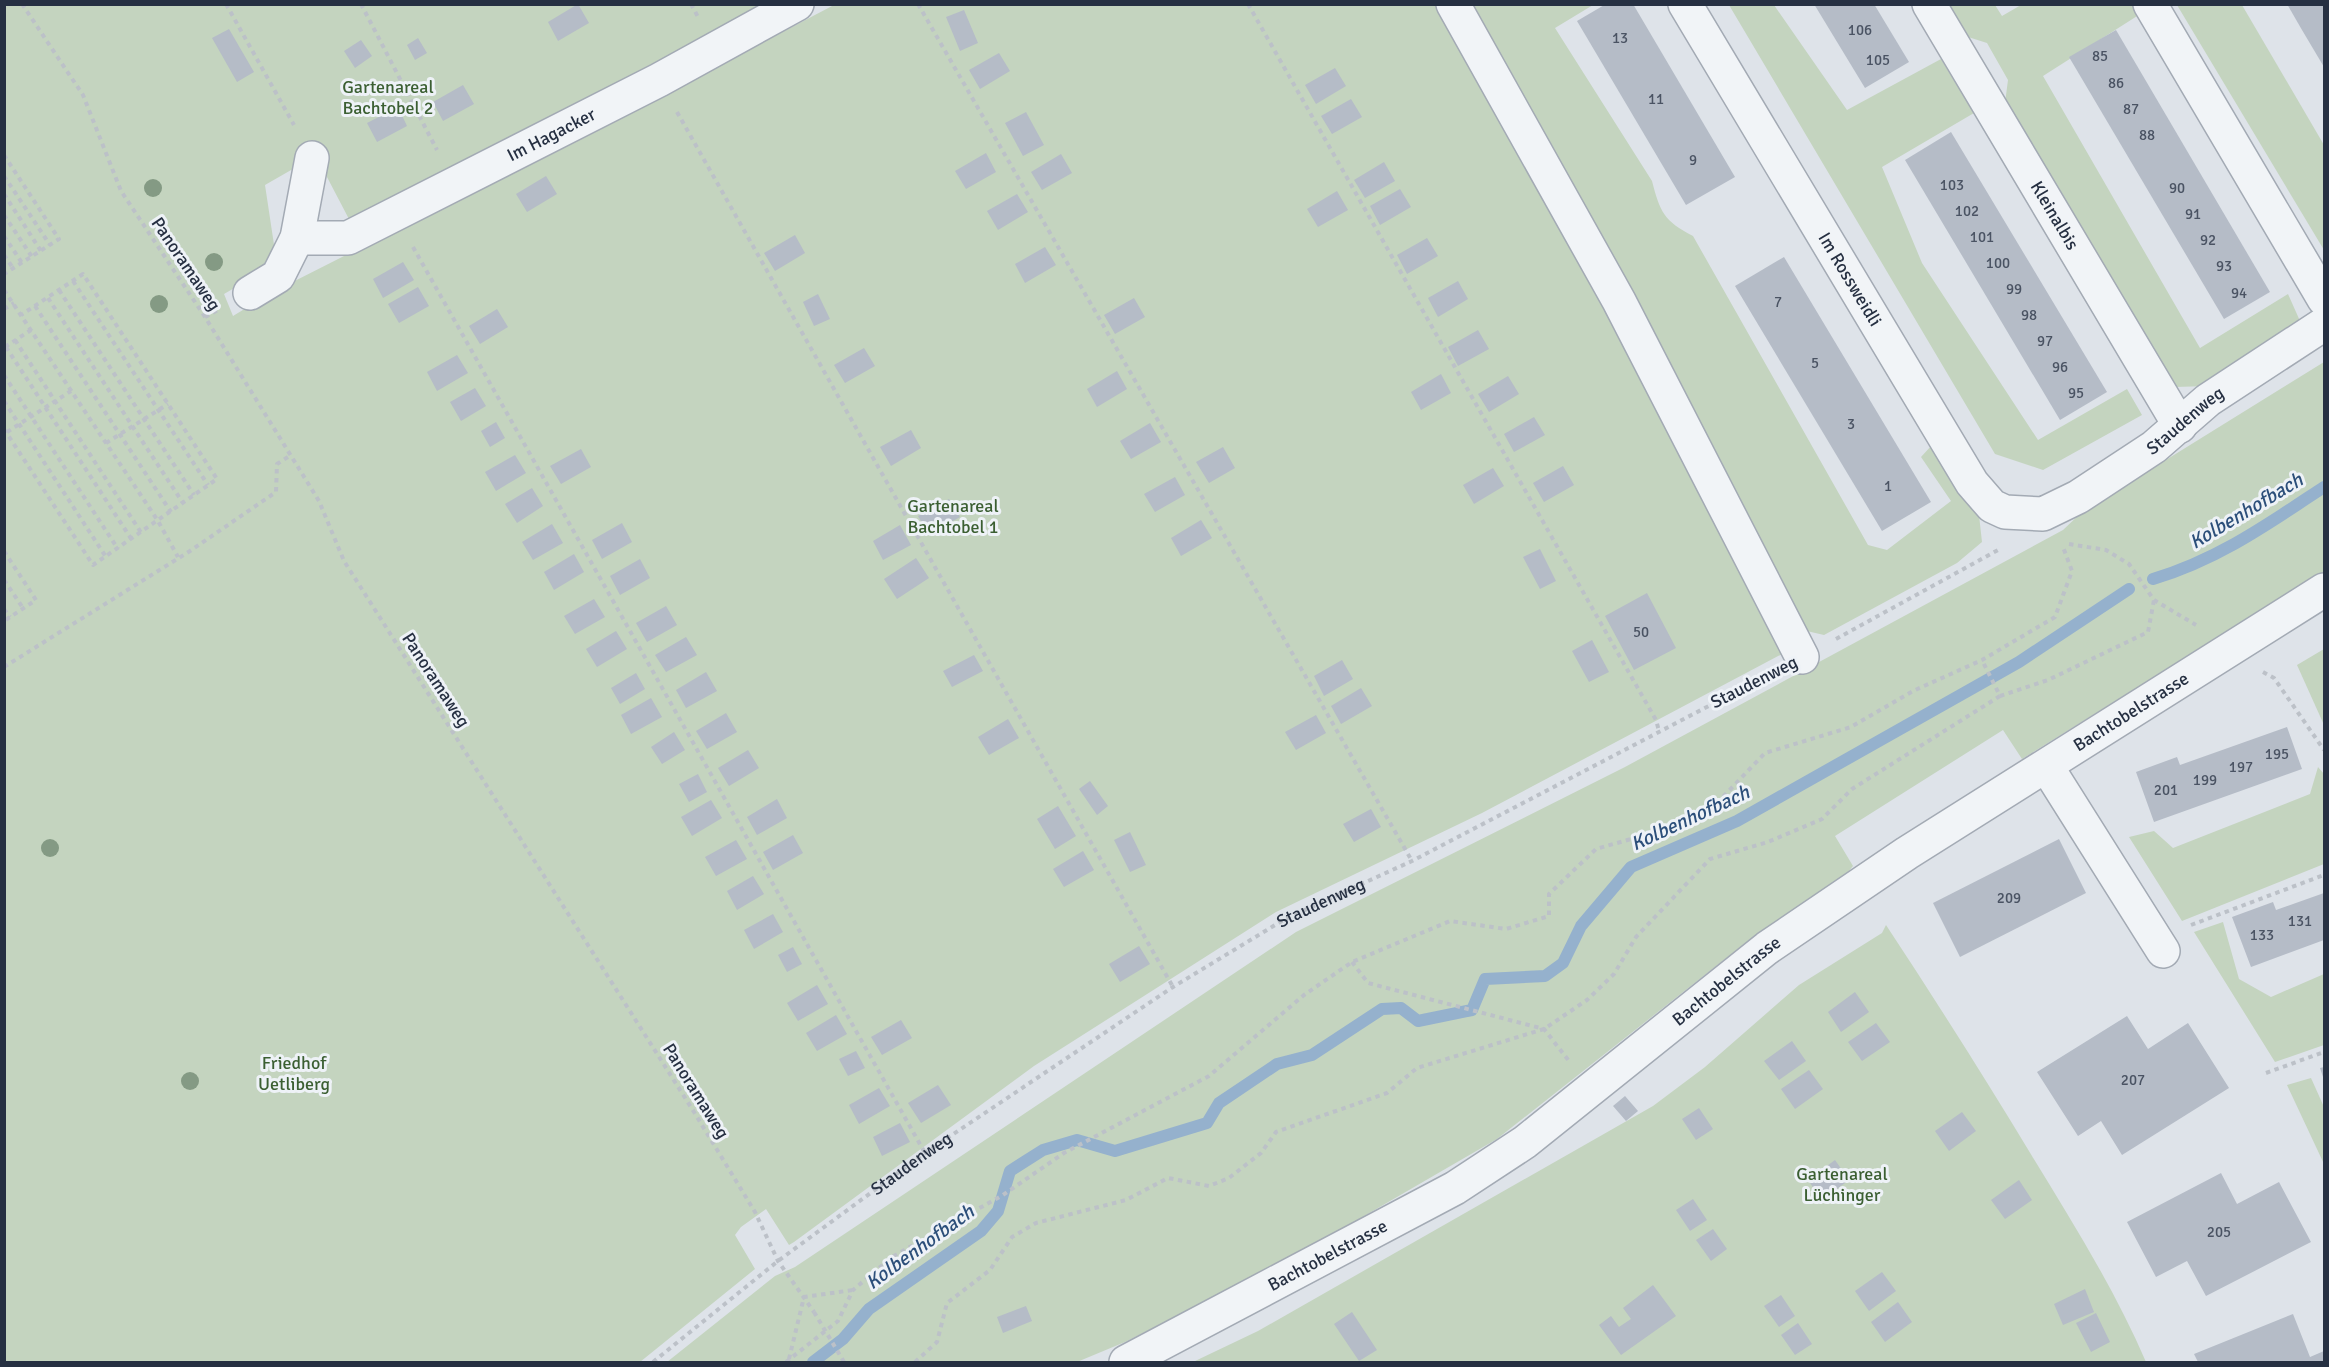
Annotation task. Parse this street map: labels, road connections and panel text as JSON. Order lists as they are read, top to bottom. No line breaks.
{"streets":{"street":["Im Hagacker","Kleinalbis","Im Rossweidli","Staudenweg","Bachtobelstrasse"],"path":["Panoramaweg"]},"crossings":[["Kleinalbis","Staudenweg"],["Panoramaweg","Staudenweg"],["Im Rossweidli","Staudenweg"]],"water":["Kolbenhofbach"],"parks":["Gartenareal Bachtobel 2","Gartenareal Bachtobel 1","Friedhof Uetliberg","Gartenareal Lüchinger"],"house_numbers":["106","13","85","105","86","11","87","88","9","103","90","102","91","101","92","100","93","99","94","7","98","97","5","96","95","3","1","50","195","197","199","201","209","131","133","207","205"]}
